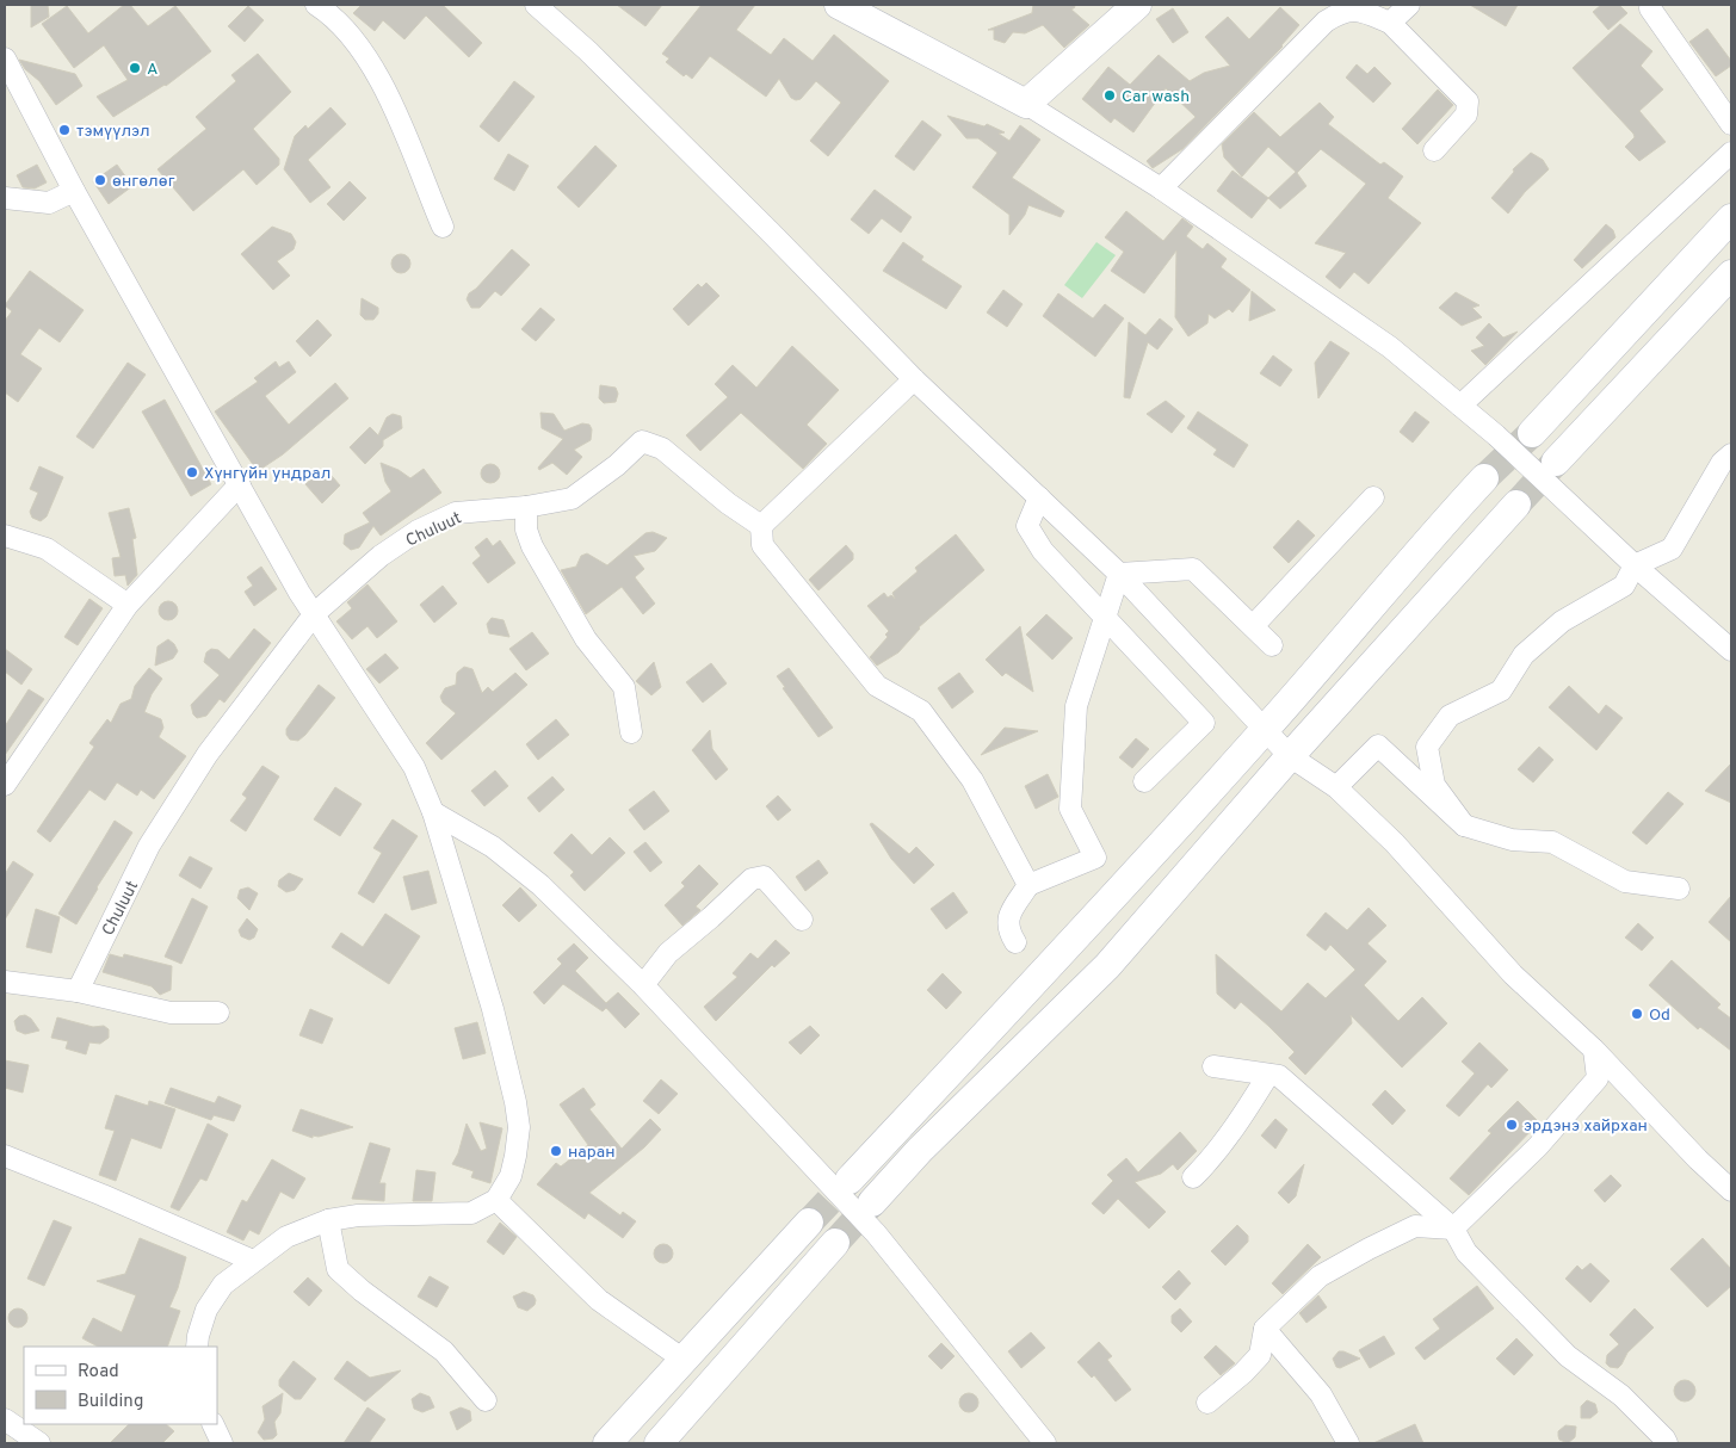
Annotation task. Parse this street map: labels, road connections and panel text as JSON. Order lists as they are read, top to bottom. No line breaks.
{"streets":{"street":["Chuluut"]},"places":["A","Car wash","тэмүүлэл","өнгөлөг","Хүнгүйн ундрал","Od","эрдэнэ хайрхан","наран"],"legend":["Road","Building"]}
